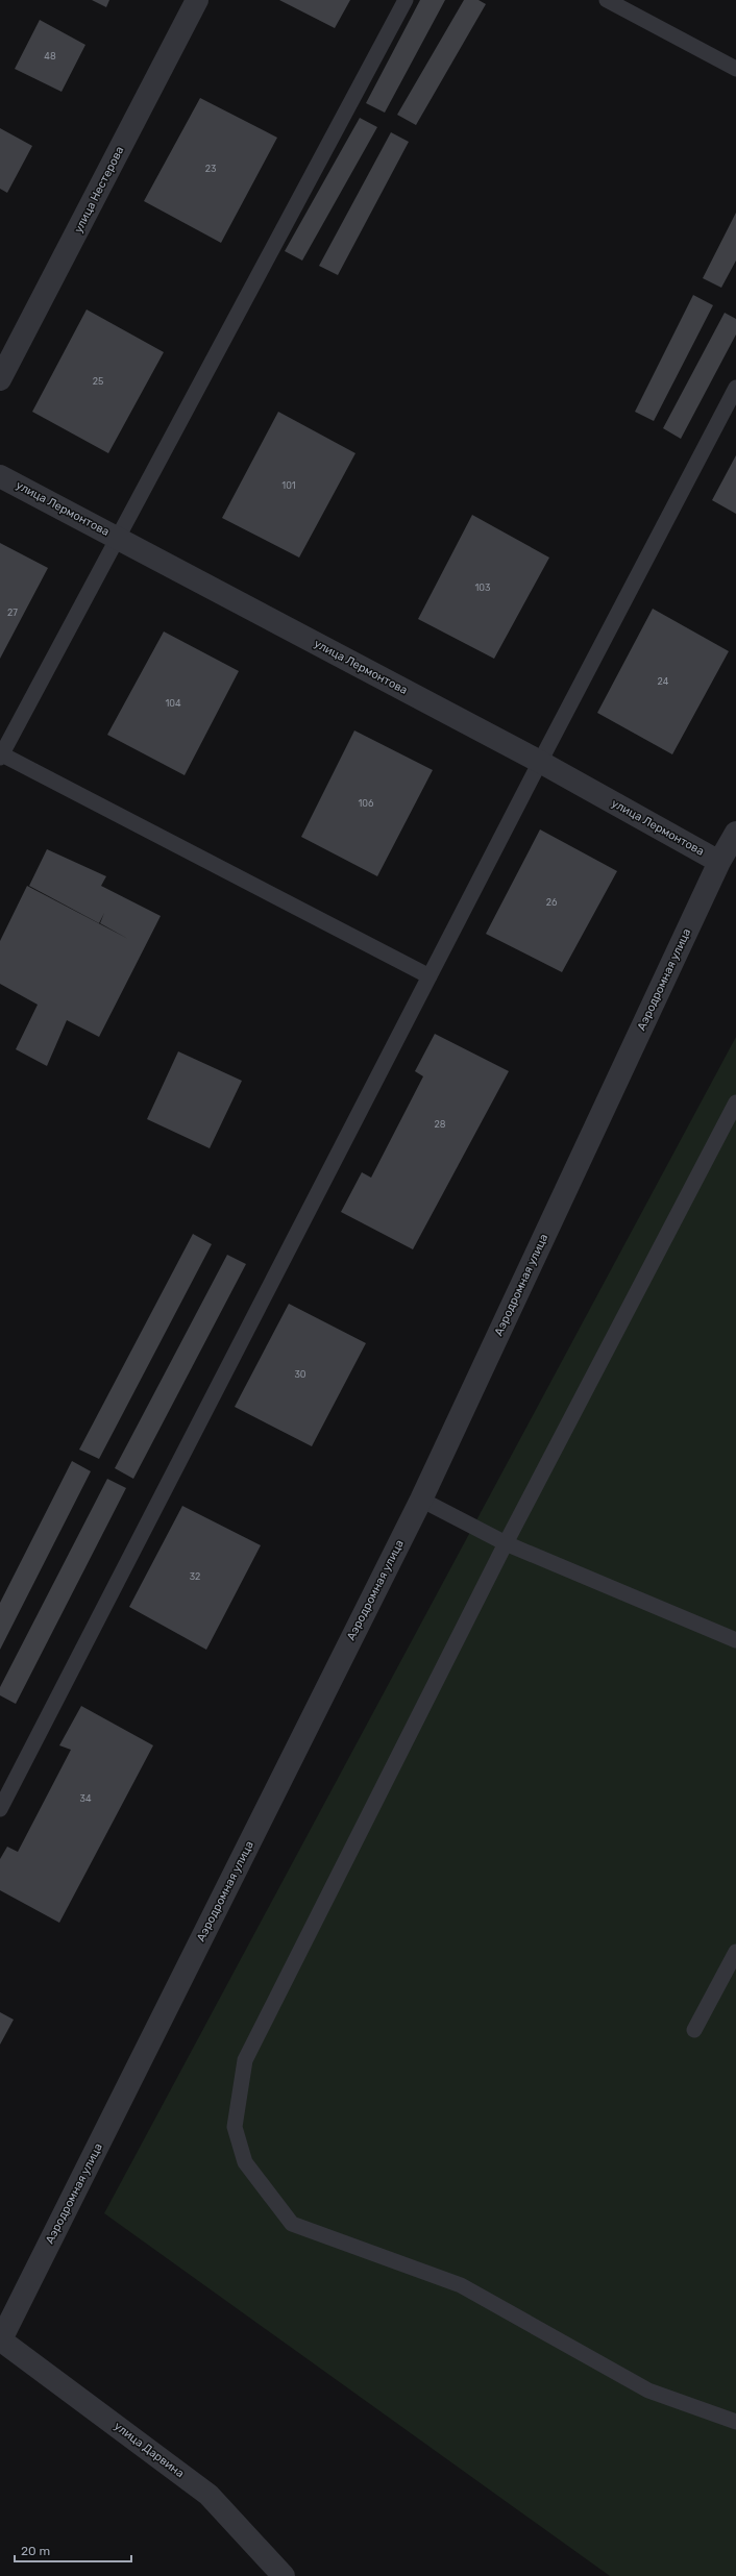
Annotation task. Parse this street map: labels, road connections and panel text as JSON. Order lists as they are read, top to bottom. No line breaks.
{"streets":{"street":["улица Нестерова","улица Лермонтова","Аэродромная улица","улица Дарвина"]},"crossings":[["улица Лермонтова","Аэродромная улица"],["Аэродромная улица","улица Дарвина"]],"house_numbers":["48","23","25","101","103","27","24","104","106","26","28","30","32","34"],"scale_bar":"20 m"}
